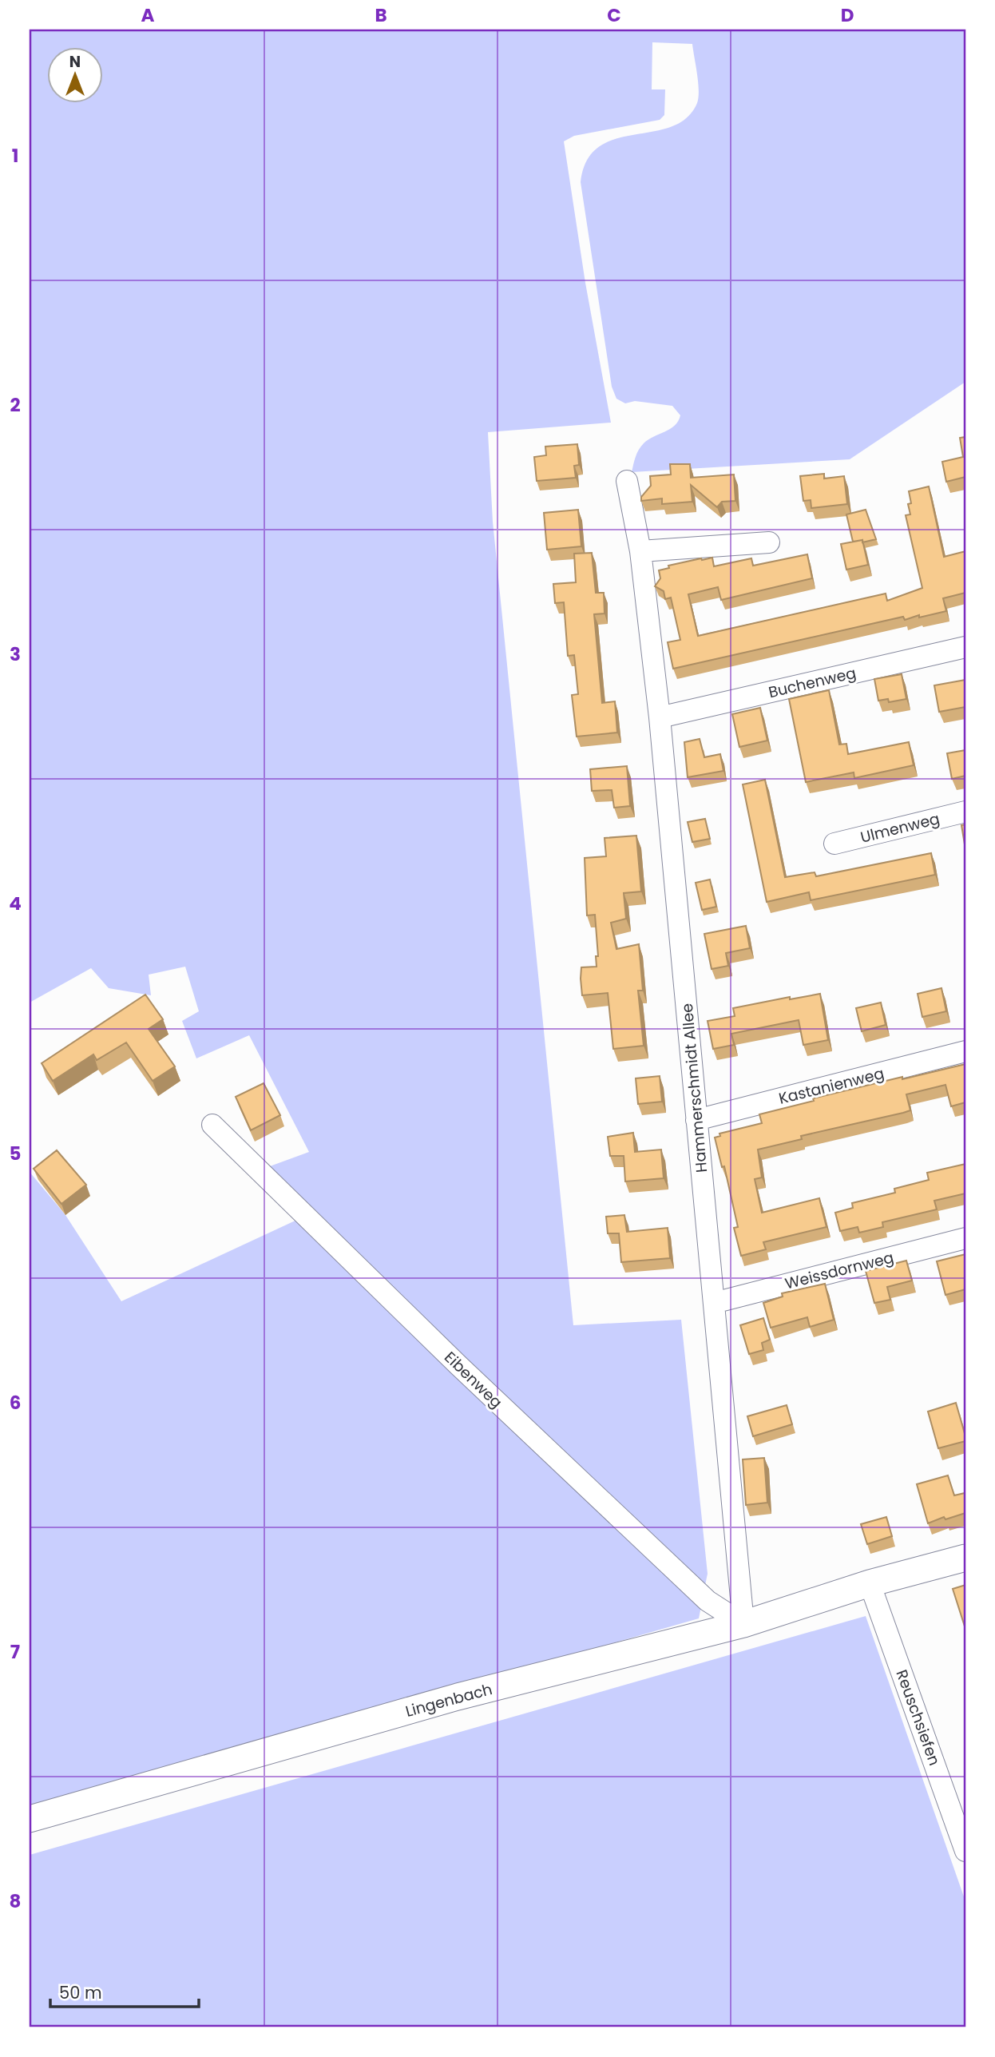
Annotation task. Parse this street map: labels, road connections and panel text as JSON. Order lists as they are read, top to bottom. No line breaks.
{"streets":{"street":["Buchenweg","Ulmenweg","Kastanienweg","Hammerschmidt Allee","Weissdornweg","Eibenweg","Lingenbach","Reuschsiefen"]},"crossings":[["Buchenweg","Hammerschmidt Allee"],["Kastanienweg","Hammerschmidt Allee"],["Hammerschmidt Allee","Weissdornweg"],["Hammerschmidt Allee","Eibenweg"],["Hammerschmidt Allee","Lingenbach"],["Eibenweg","Lingenbach"],["Lingenbach","Reuschsiefen"]],"scale_bar":"50 m","north":"top","grid":{"columns":["A","B","C","D"],"rows":["1","2","3","4","5","6","7","8"]}}
